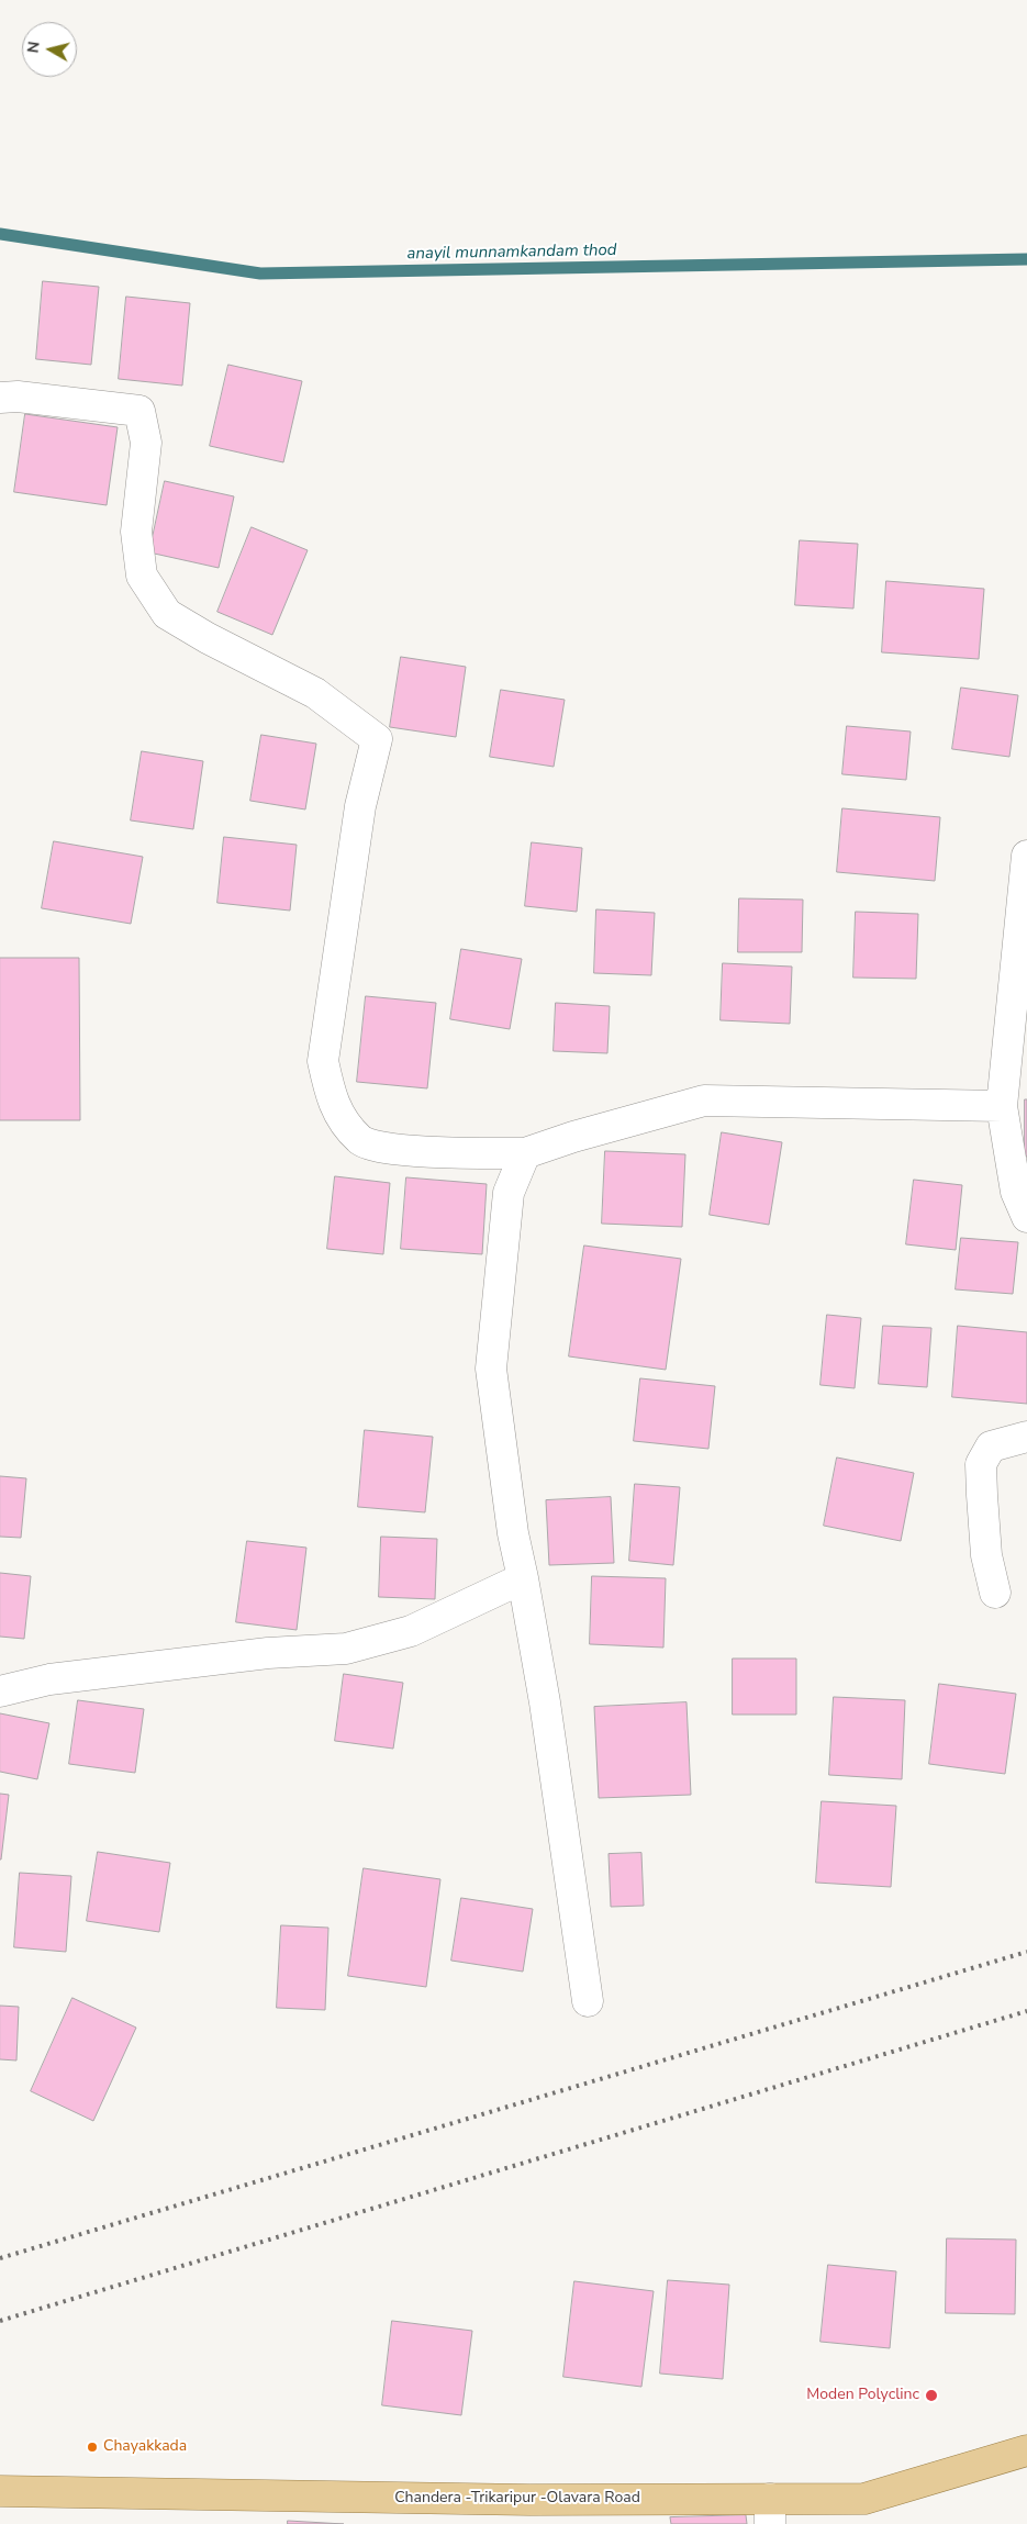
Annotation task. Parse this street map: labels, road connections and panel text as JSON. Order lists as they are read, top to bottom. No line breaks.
{"streets":{"main road":["Chandera -Trikaripur -Olavara Road"]},"water":["anayil munnamkandam thod"],"places":["Moden Polyclinc","Chayakkada"],"north":"left"}
